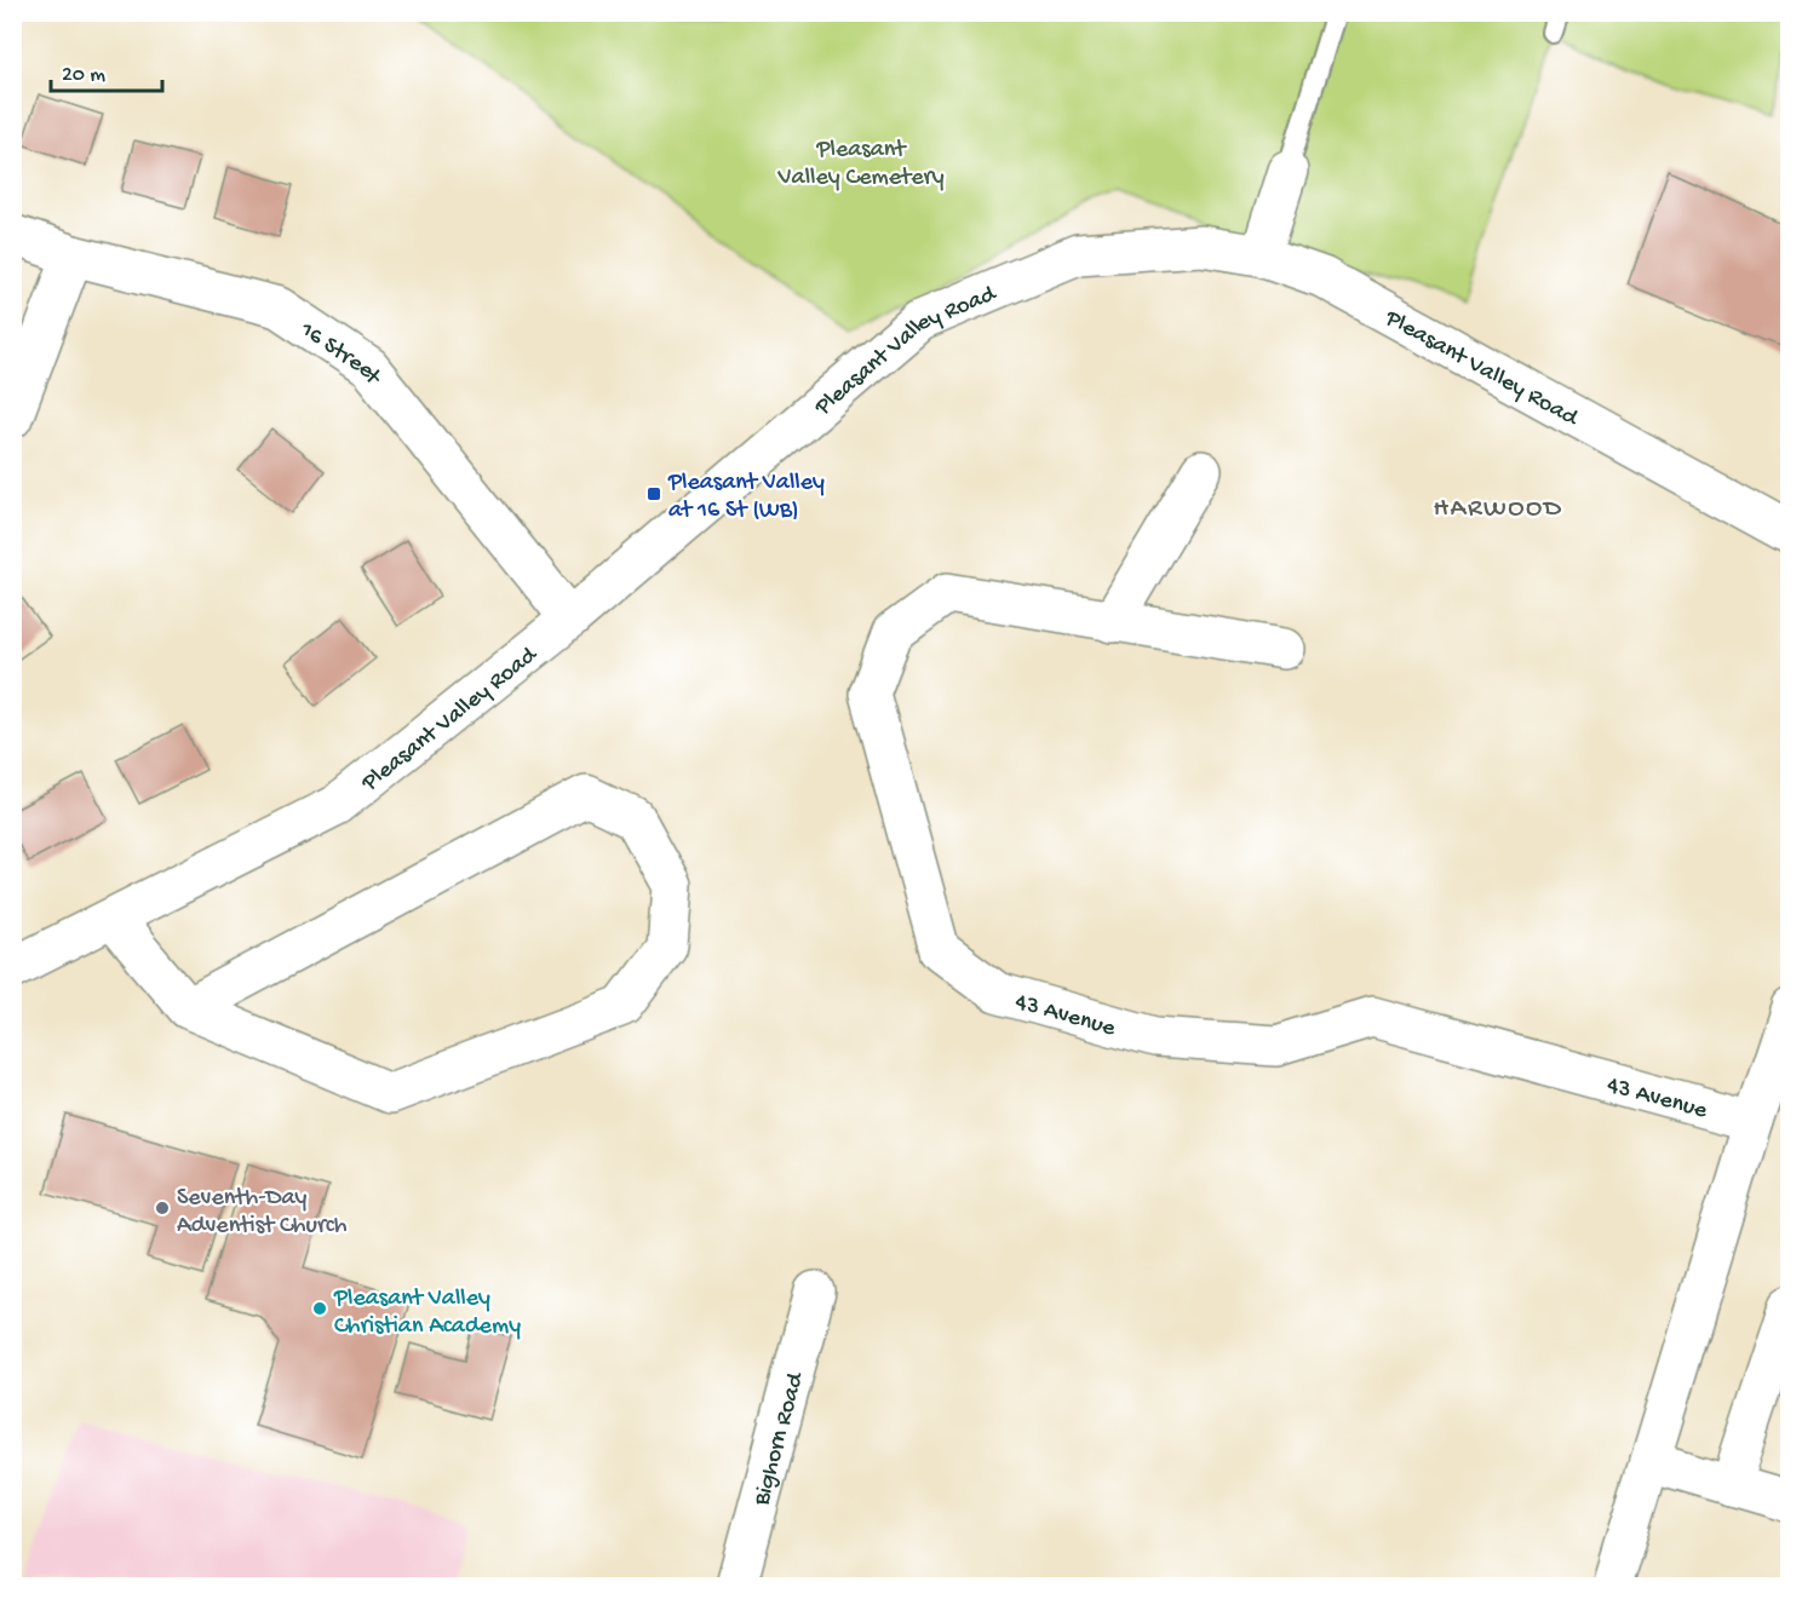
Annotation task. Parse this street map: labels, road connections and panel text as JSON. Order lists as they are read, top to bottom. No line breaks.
{"streets":{"street":["Pleasant Valley Road","16 Street","43 Avenue","Bighorn Road"]},"crossings":[["Pleasant Valley Road","16 Street"]],"districts":["HARWOOD"],"parks":["Pleasant Valley Cemetery"],"places":{"transit":["Pleasant Valley at 16 St (WB)"],"other":["Seventh-Day Adventist Church","Pleasant Valley Christian Academy"]},"scale_bar":"20 m"}
